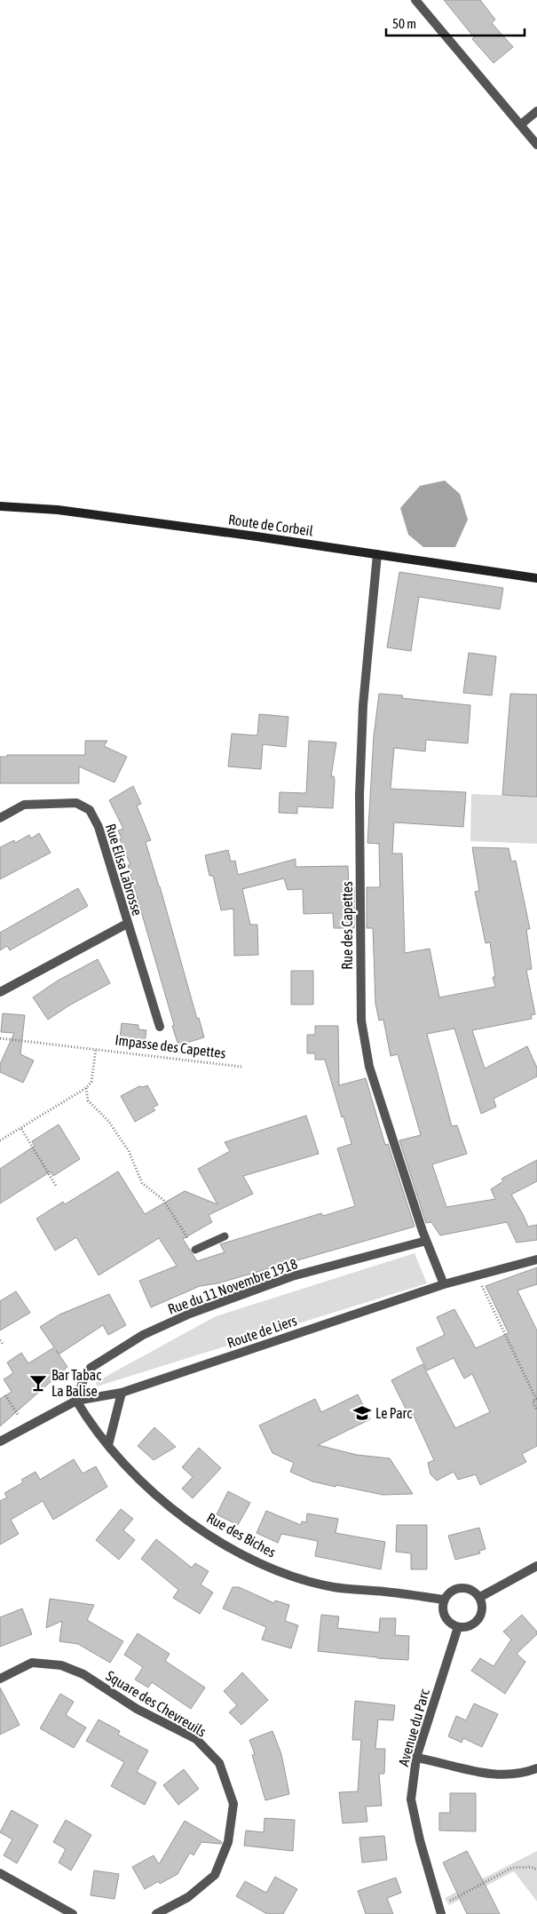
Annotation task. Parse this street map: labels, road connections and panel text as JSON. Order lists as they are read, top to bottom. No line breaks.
{"streets":{"street":["Route de Corbeil","Rue Elisa Labrosse","Rue des Capettes","Rue du 11 Novembre 1918","Route de Liers","Rue des Biches","Square des Chevreuils","Avenue du Parc"],"path":["Impasse des Capettes"]},"crossings":[["Route de Corbeil","Rue des Capettes"],["Rue des Capettes","Rue du 11 Novembre 1918"],["Rue des Capettes","Route de Liers"],["Rue du 11 Novembre 1918","Route de Liers"],["Rue du 11 Novembre 1918","Rue des Biches"],["Route de Liers","Rue des Biches"],["Rue des Biches","Avenue du Parc"]],"places":{"bar":["Bar Tabac La Balise"],"school or university":["Le Parc"]},"scale_bar":"50 m"}
